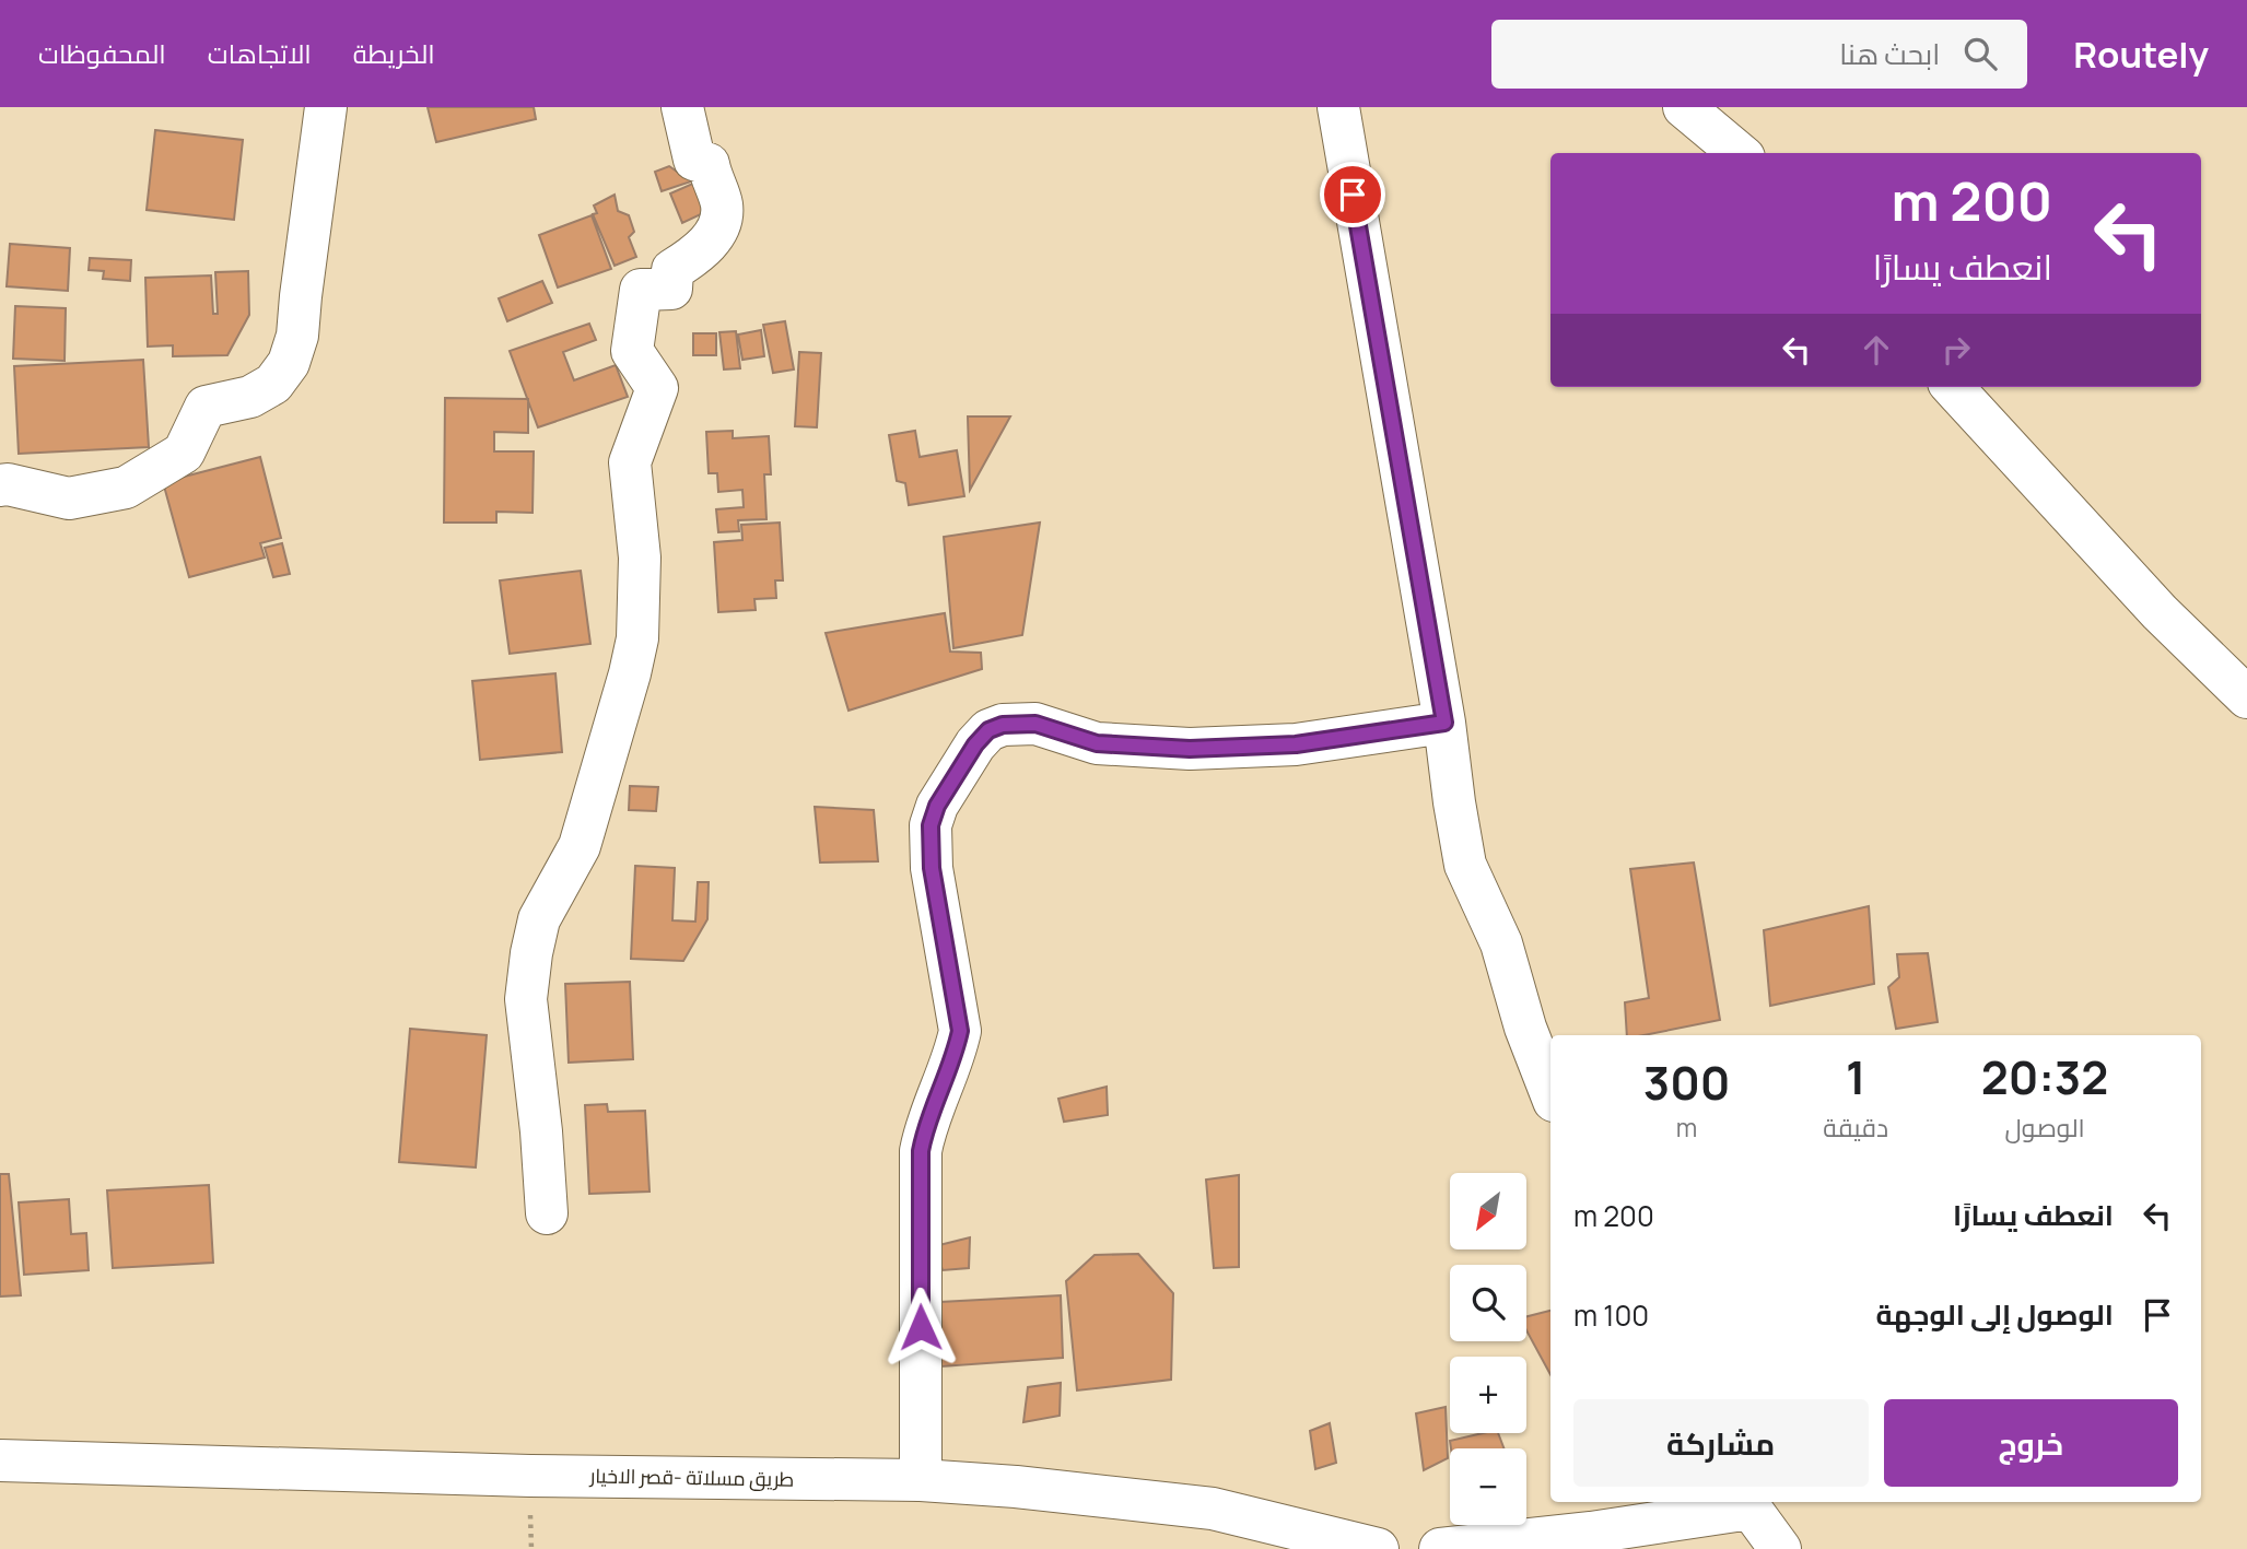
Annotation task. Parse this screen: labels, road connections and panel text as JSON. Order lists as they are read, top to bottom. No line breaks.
{"streets":{"street":["طريق مسلاتة -قصر الاخيار"]},"north":"bottom left","page":{"header":"Routely","search":"ابحث هنا","nav":["الخريطة","الاتجاهات","المحفوظات"],"turn":["200 m","انعطف يسارًا"],"eta":["20:32","الوصول","1","دقيقة","300","m"],"list":[{"name":"انعطف يسارًا","value":"200 m"},{"name":"الوصول إلى الوجهة","value":"100 m"}],"map_buttons":["+","−"],"buttons":["خروج","مشاركة"]}}
